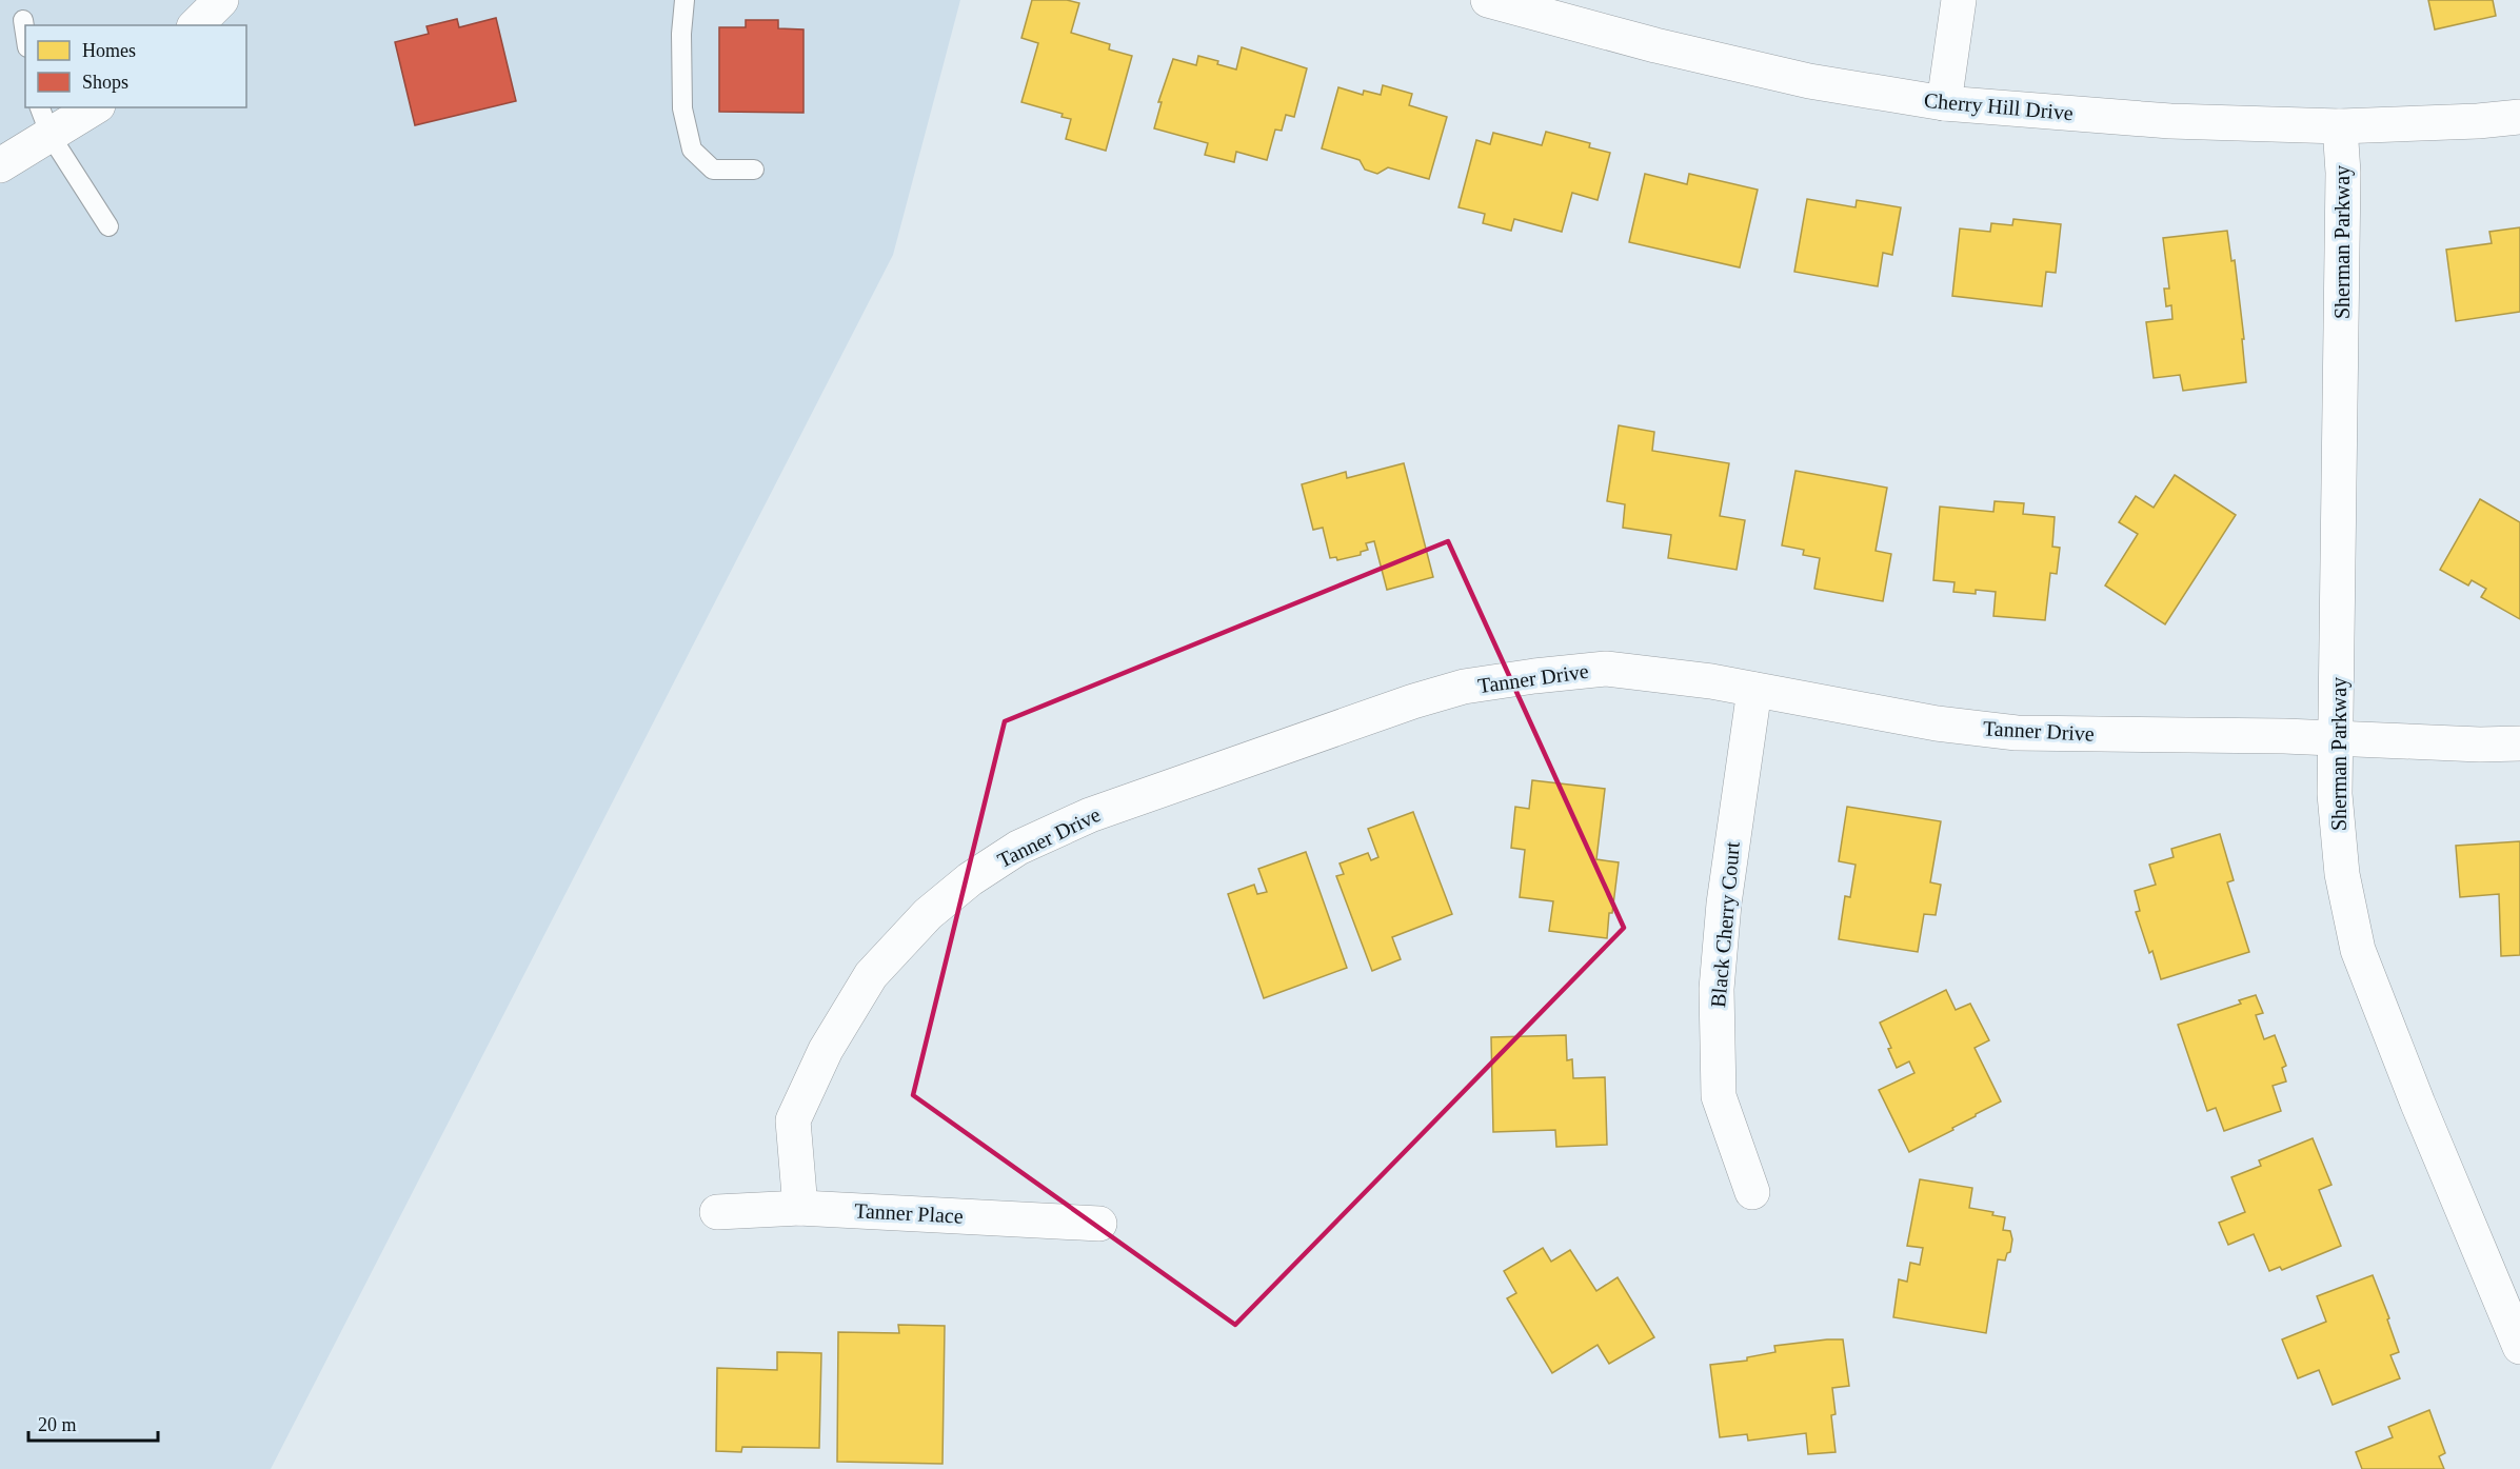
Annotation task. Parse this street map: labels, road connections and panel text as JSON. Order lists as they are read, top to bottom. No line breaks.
{"streets":{"street":["Cherry Hill Drive","Sherman Parkway","Tanner Drive","Black Cherry Court","Tanner Place"]},"crossings":[["Cherry Hill Drive","Sherman Parkway"],["Sherman Parkway","Tanner Drive"],["Tanner Drive","Black Cherry Court"],["Tanner Drive","Tanner Place"]],"legend":["Homes","Shops"],"scale_bar":"20 m"}
